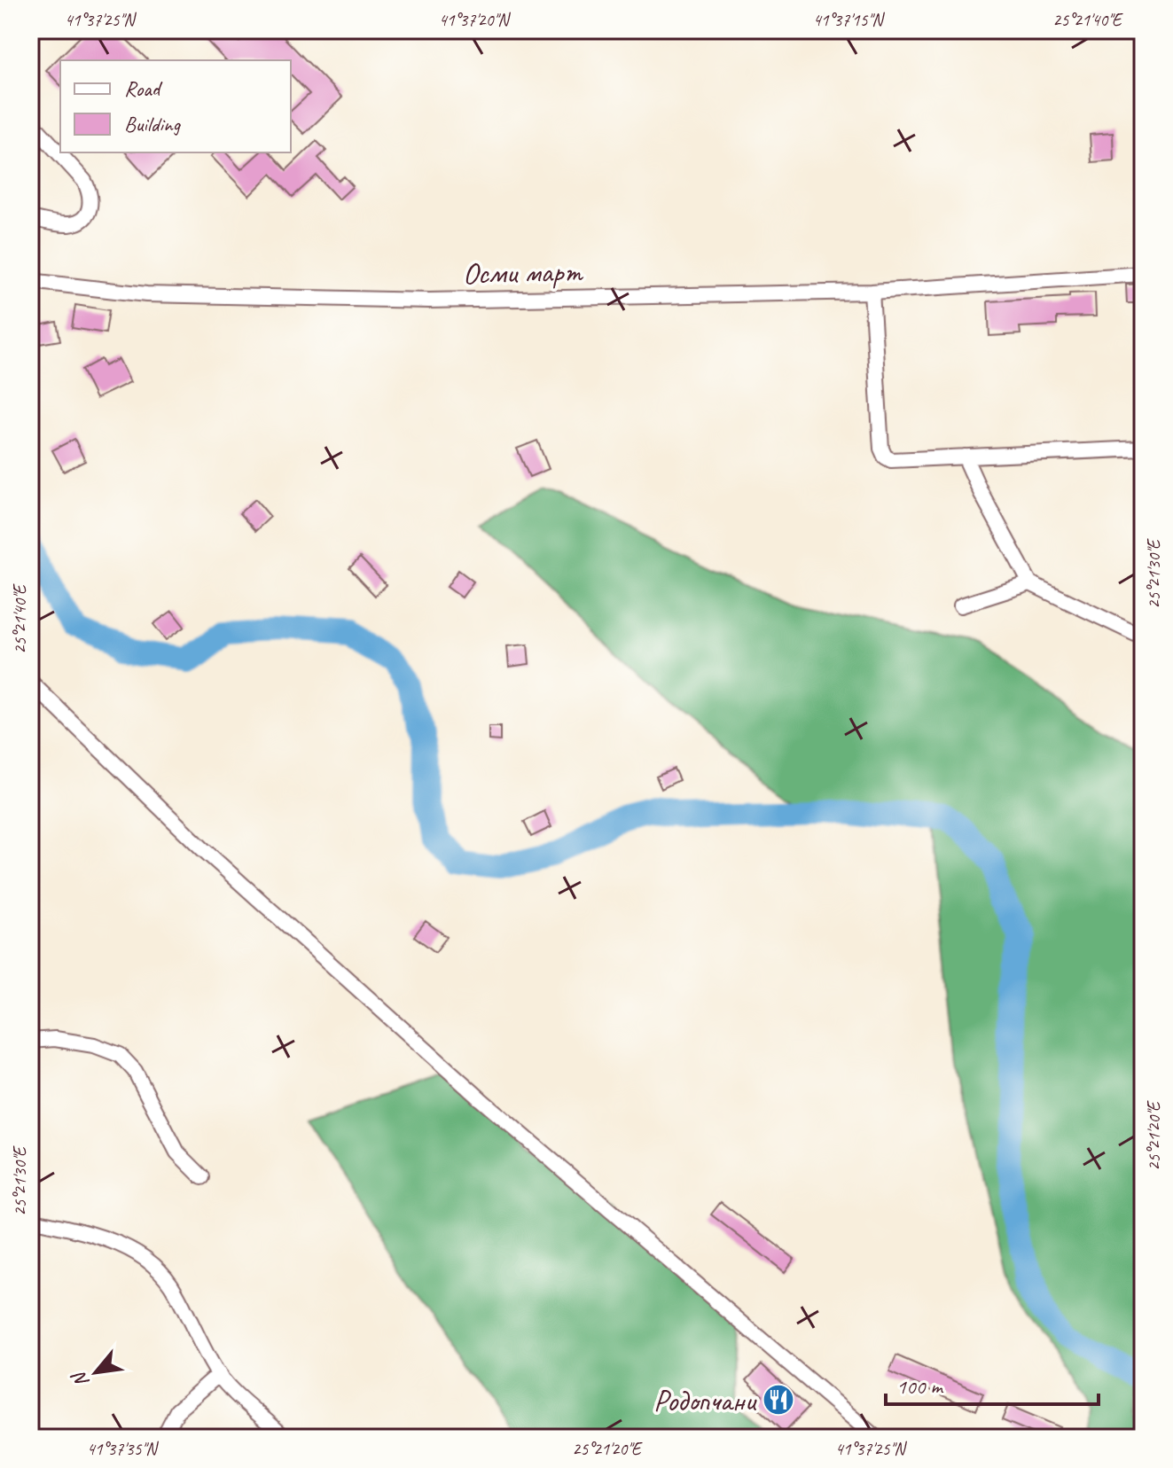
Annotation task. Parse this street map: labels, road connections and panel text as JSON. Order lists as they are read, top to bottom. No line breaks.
{"streets":{"street":["Осми март"]},"places":{"restaurant":["Родопчани"]},"legend":["Road","Building"],"scale_bar":"100 m","north":"bottom left","coordinates":["41°37'25\"N","41°37'20\"N","41°37'15\"N","25°21'40\"E","25°21'30\"E","25°21'20\"E","41°37'35\"N"]}
